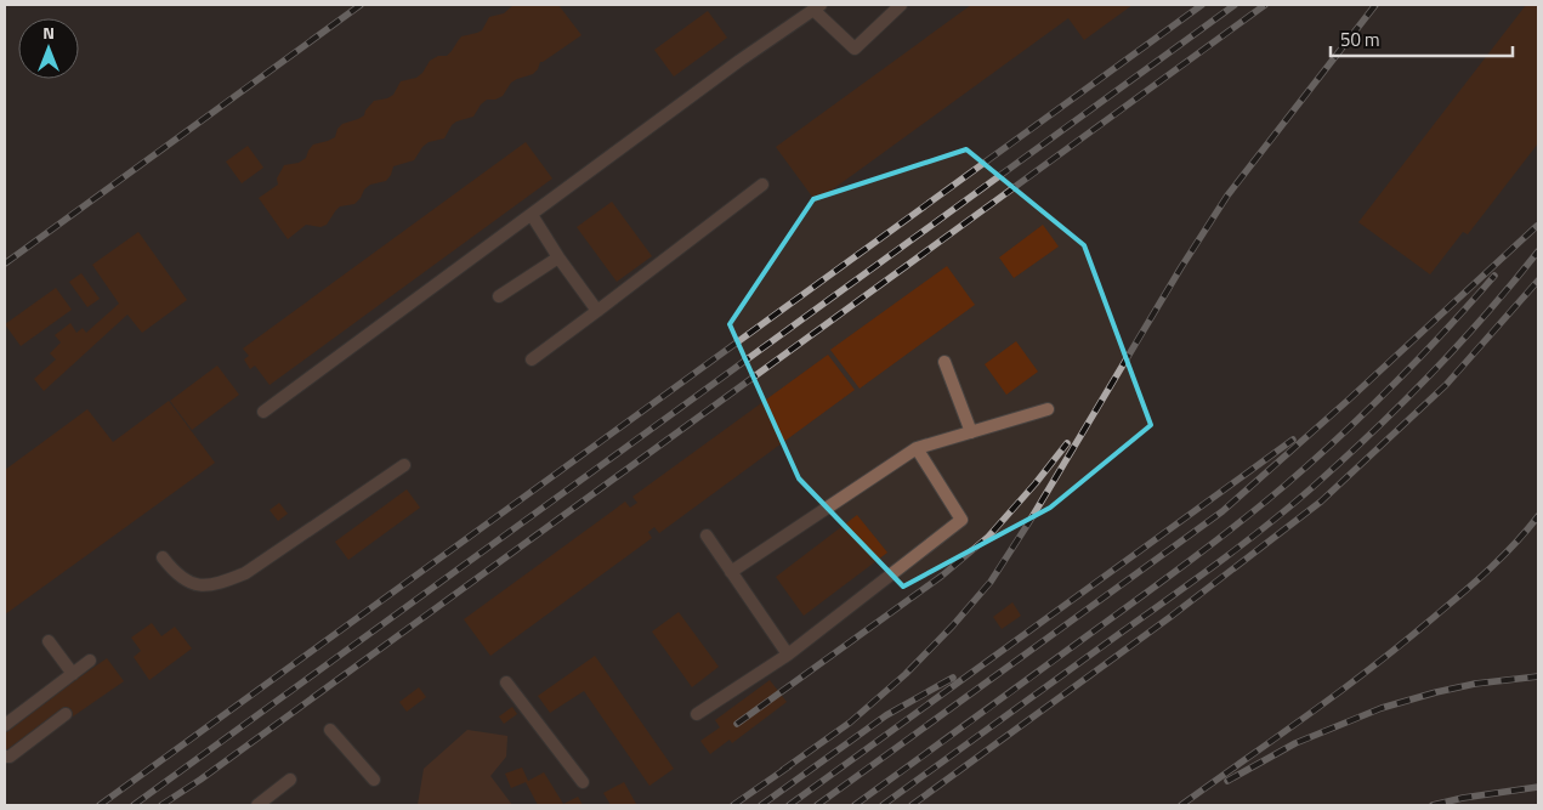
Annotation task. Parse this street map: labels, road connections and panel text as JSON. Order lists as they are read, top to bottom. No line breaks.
{"scale_bar":"50 m","north":"top"}
